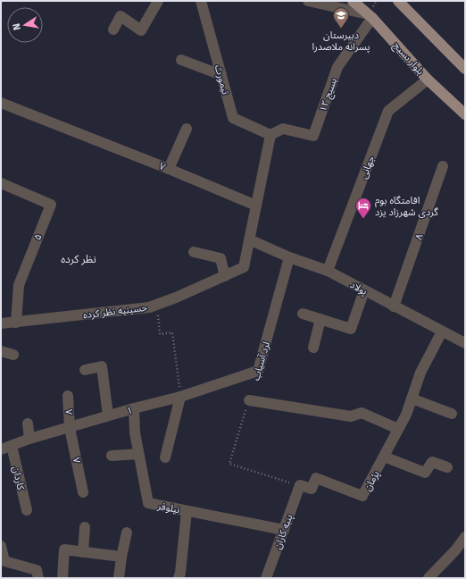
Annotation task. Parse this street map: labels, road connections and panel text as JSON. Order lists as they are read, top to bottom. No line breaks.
{"streets":{"main road":["بلوار بسیج"],"street":["تیمورث","بسیج ۱۲","۷","جهانی","۵","۸","پولاد","حسینیه نظر کرده","لرد آسیاب","۱","کاردان","پژمان","نیلوفر","پنبه کاران"]},"crossings":[["بلوار بسیج","بسیج ۱۲"],["بلوار بسیج","جهانی"],["تیمورث","بسیج ۱۲"],["۷","۸"],["۷","۱"],["جهانی","پولاد"],["۵","حسینیه نظر کرده"],["۸","پولاد"],["۸","۱"],["پولاد","حسینیه نظر کرده"],["پولاد","لرد آسیاب"],["پولاد","پژمان"],["لرد آسیاب","۱"],["۱","کاردان"],["۱","نیلوفر"],["پژمان","پنبه کاران"],["نیلوفر","پنبه کاران"]],"districts":["نظر کرده"],"places":{"school or university":["دبیرستان پسرانه ملاصدرا"],"hotel":["اقامتگاه بوم گردی شهرزاد یزد"]},"north":"left"}
